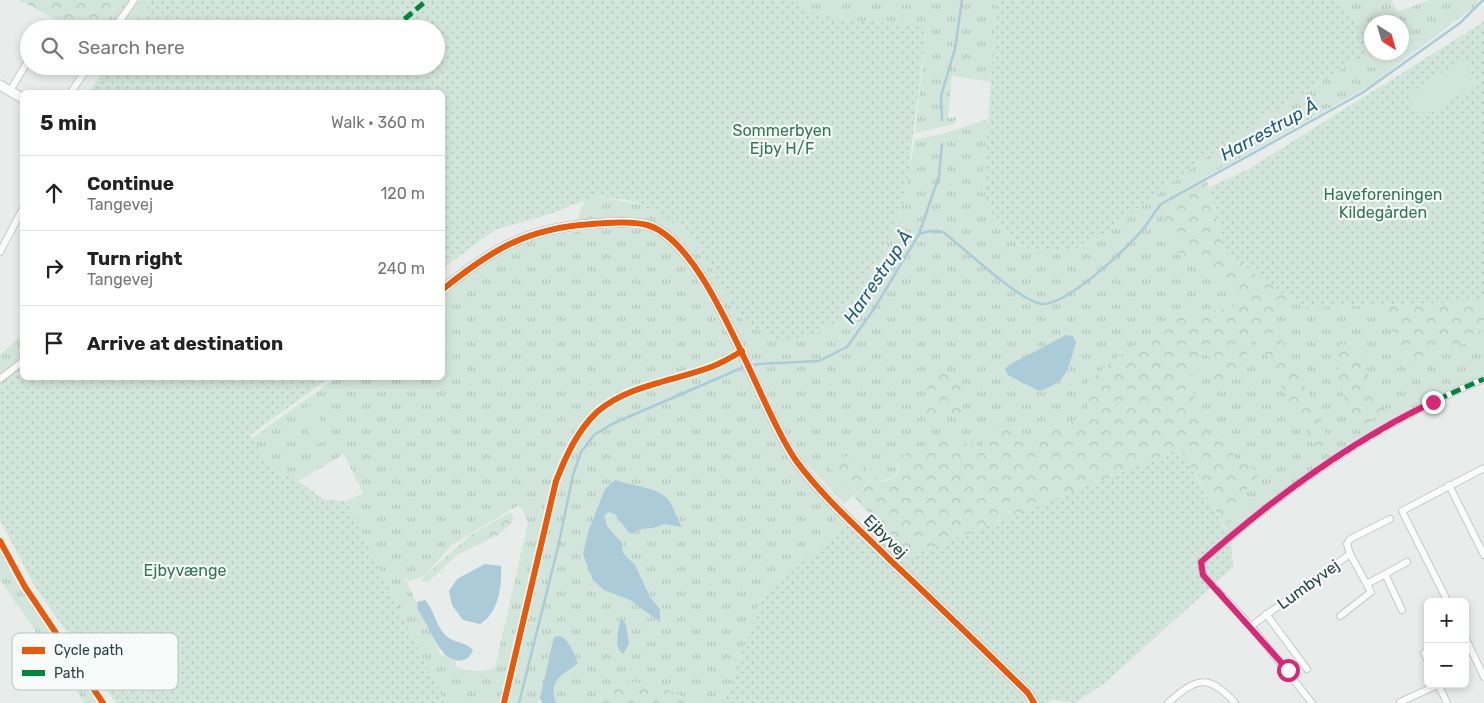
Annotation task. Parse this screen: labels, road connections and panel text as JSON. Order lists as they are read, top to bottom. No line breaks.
{"streets":{"street":["Ejbyvej","Lumbyvej"]},"water":["Harrestrup Å"],"parks":["Sommerbyen Ejby H/F","Haveforeningen Kildegården","Ejbyvænge"],"legend":["Cycle path","Path"],"north":"bottom right","page":{"search":"Search here","heading":["5 min","Walk · 360 m"],"list":[["Continue","Tangevej","120 m"],["Turn right","Tangevej","240 m"],"Arrive at destination"],"map_buttons":["+","−"]}}
